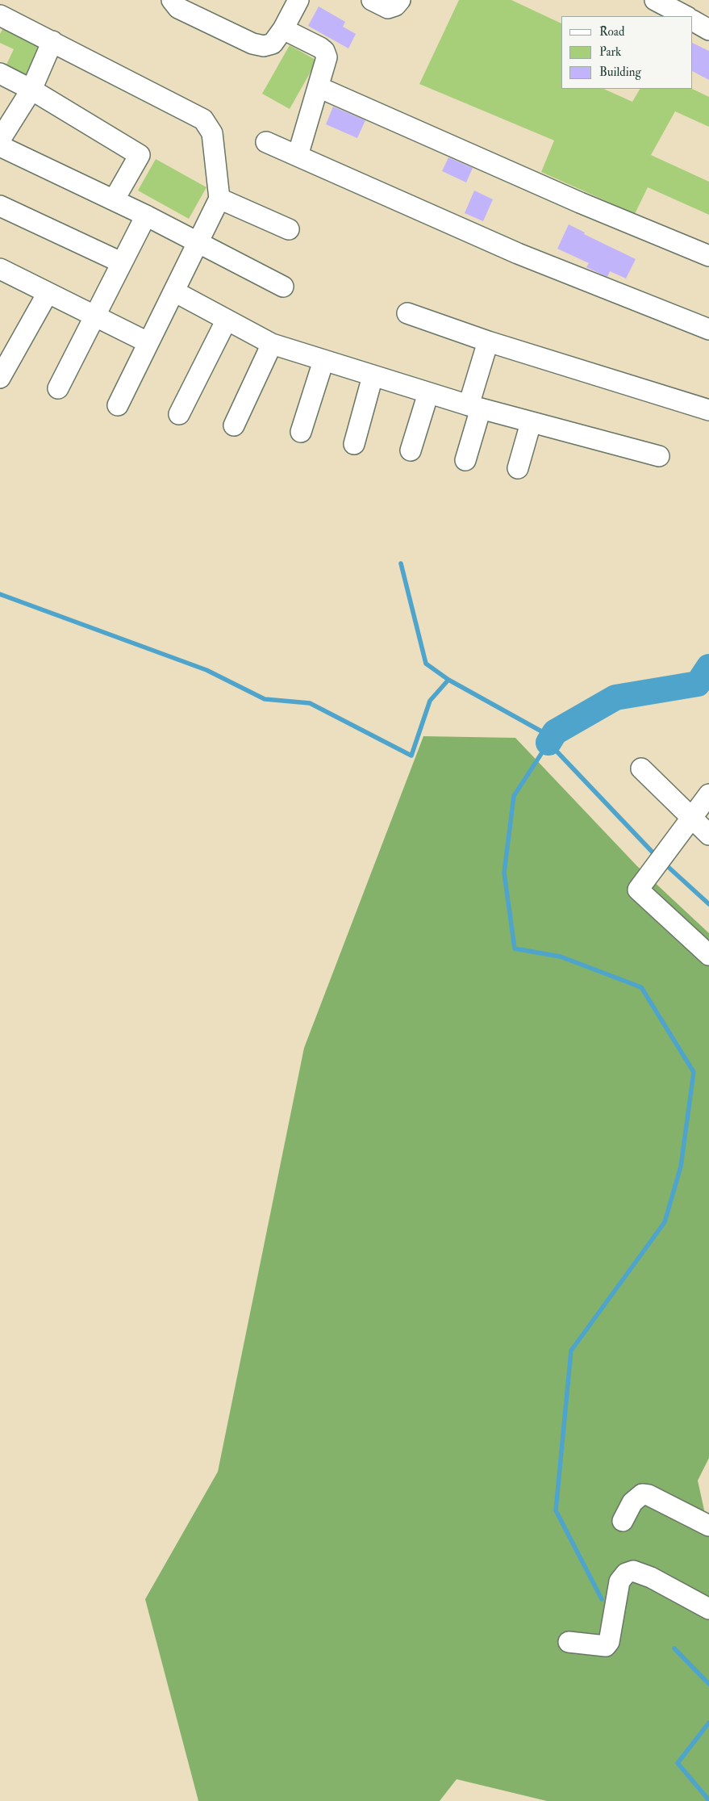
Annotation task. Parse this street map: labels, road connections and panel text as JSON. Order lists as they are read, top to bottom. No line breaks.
{"legend":["Road","Park","Building"]}
